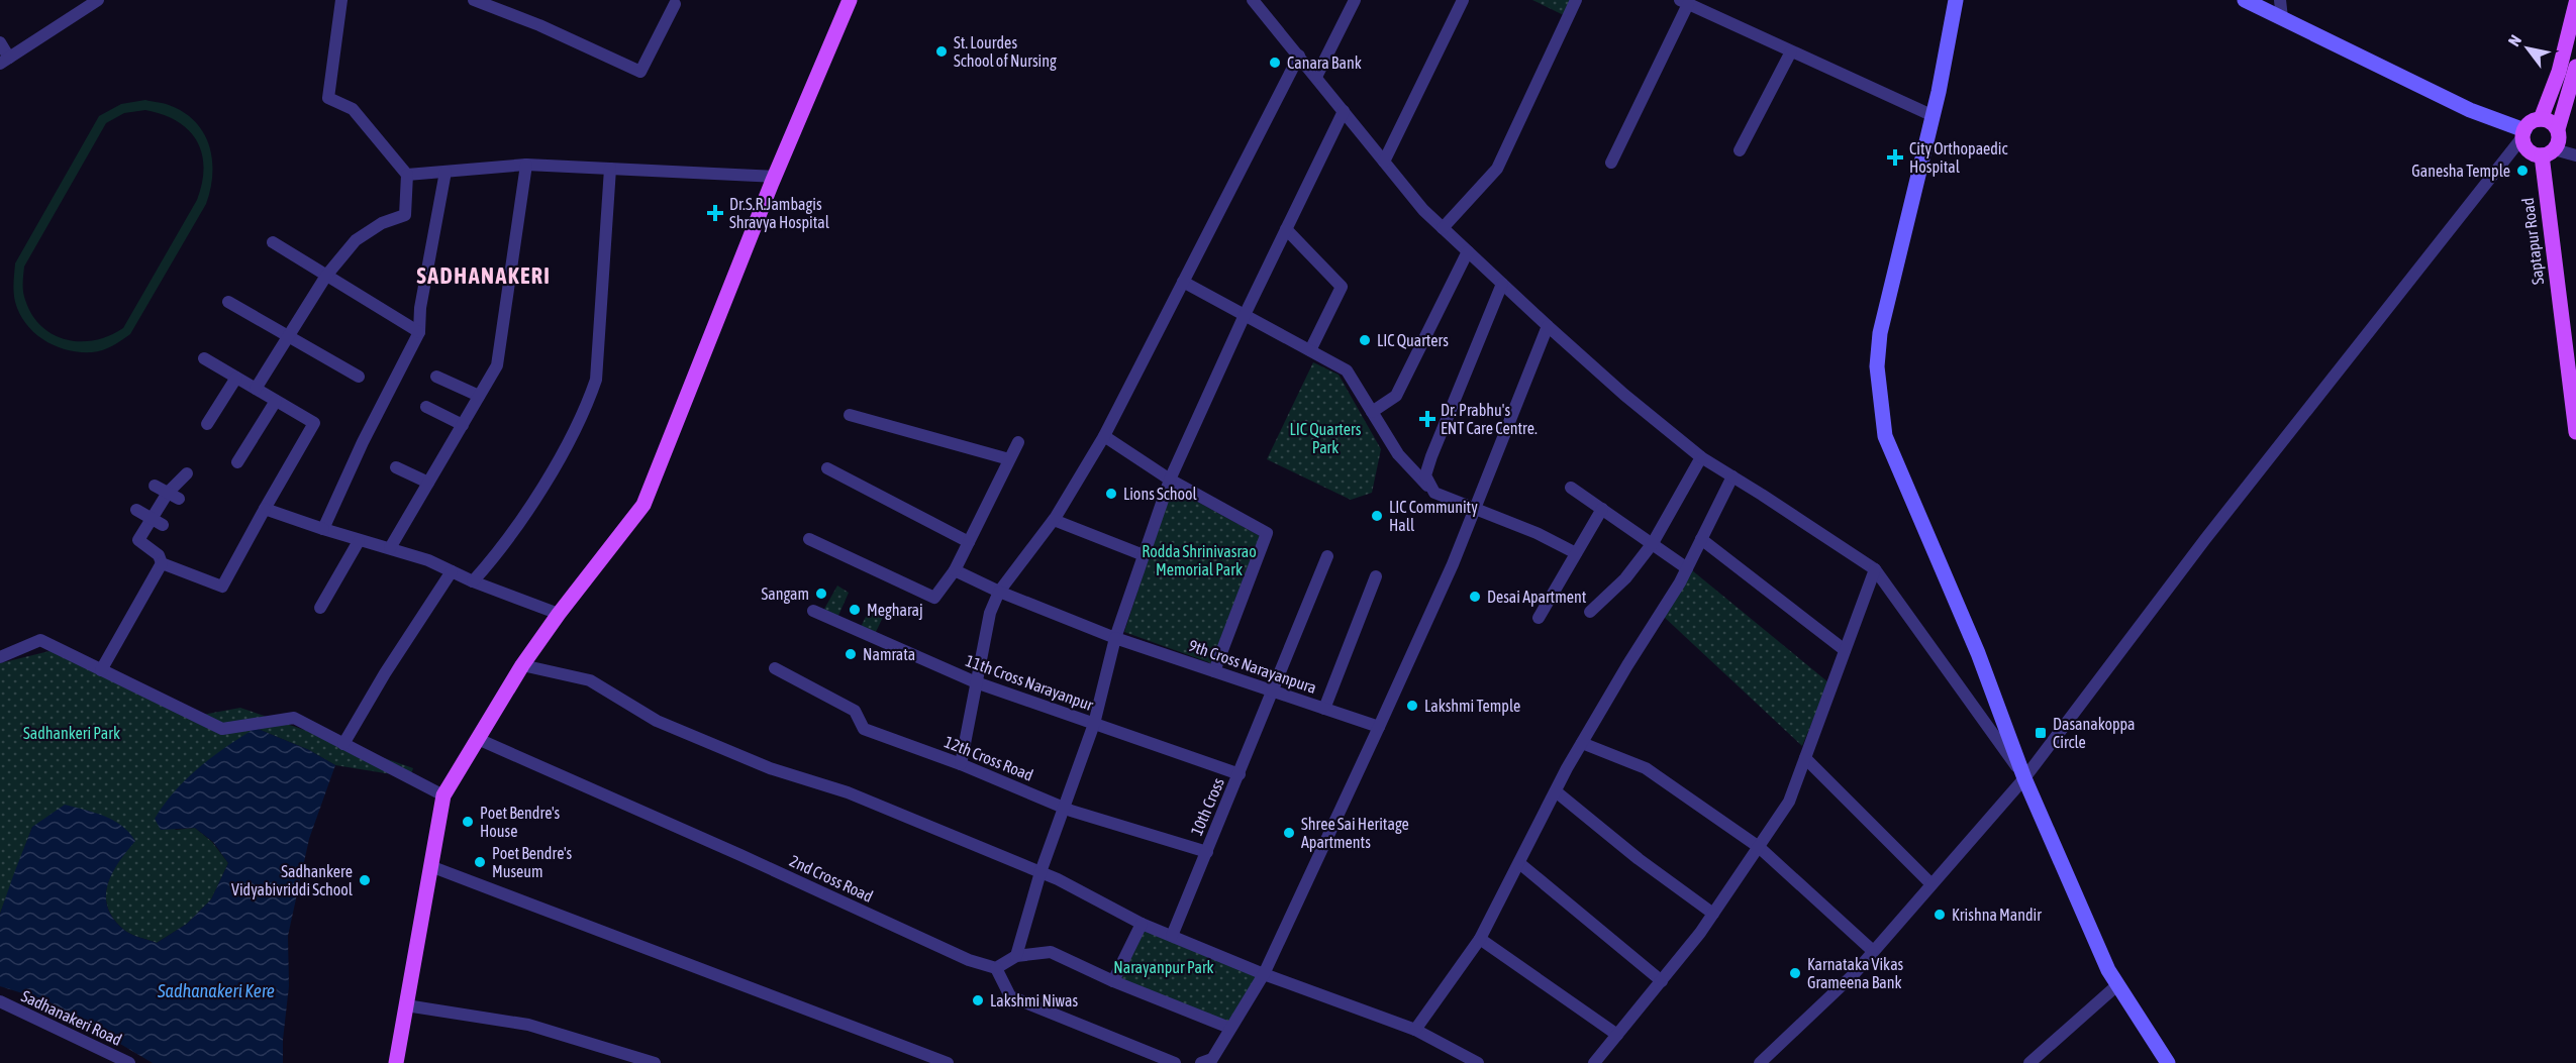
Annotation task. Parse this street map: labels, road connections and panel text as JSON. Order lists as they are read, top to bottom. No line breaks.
{"streets":{"main road":["Saptapur Road"],"street":["9th Cross Narayanpura","11th Cross Narayanpur","12th Cross Road","10th Cross","2nd Cross Road","Sadhanakeri Road"]},"crossings":[["9th Cross Narayanpura","10th Cross"],["11th Cross Narayanpur","10th Cross"],["12th Cross Road","10th Cross"]],"districts":["SADHANAKERI"],"water":["Sadhanakeri Kere"],"parks":["LIC Quarters Park","Rodda Shrinivasrao Memorial Park","Sadhankeri Park","Narayanpur Park"],"places":{"other":["St. Lourdes School of Nursing","Canara Bank","Ganesha Temple","LIC Quarters","Lions School","LIC Community Hall","Sangam","Desai Apartment","Megharaj","Namrata","Lakshmi Temple","Poet Bendre's House","Shree Sai Heritage Apartments","Poet Bendre's Museum","Sadhankere Vidyabivriddi School","Krishna Mandir","Karnataka Vikas Grameena Bank","Lakshmi Niwas"],"health":["City Orthopaedic Hospital","Dr.S.R.Jambagis Shravya Hospital","Dr. Prabhu's ENT Care Centre."],"transit":["Dasanakoppa Circle"]},"north":"top left"}
